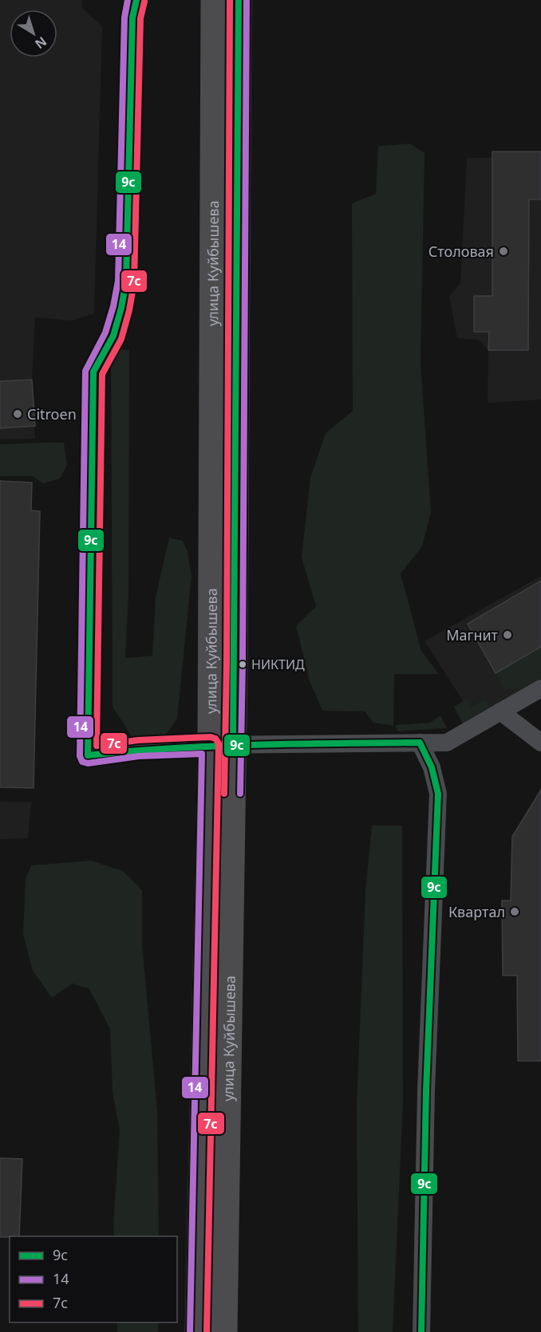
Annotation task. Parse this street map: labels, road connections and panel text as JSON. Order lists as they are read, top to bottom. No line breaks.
{"streets":{"highway":["улица Куйбышева"]},"places":["Столовая","Citroen","Магнит","НИКТИД","Квартал"],"lines":["transit line 9с","transit line 14","transit line 7с"],"legend":["9с","14","7с"],"north":"bottom right"}
